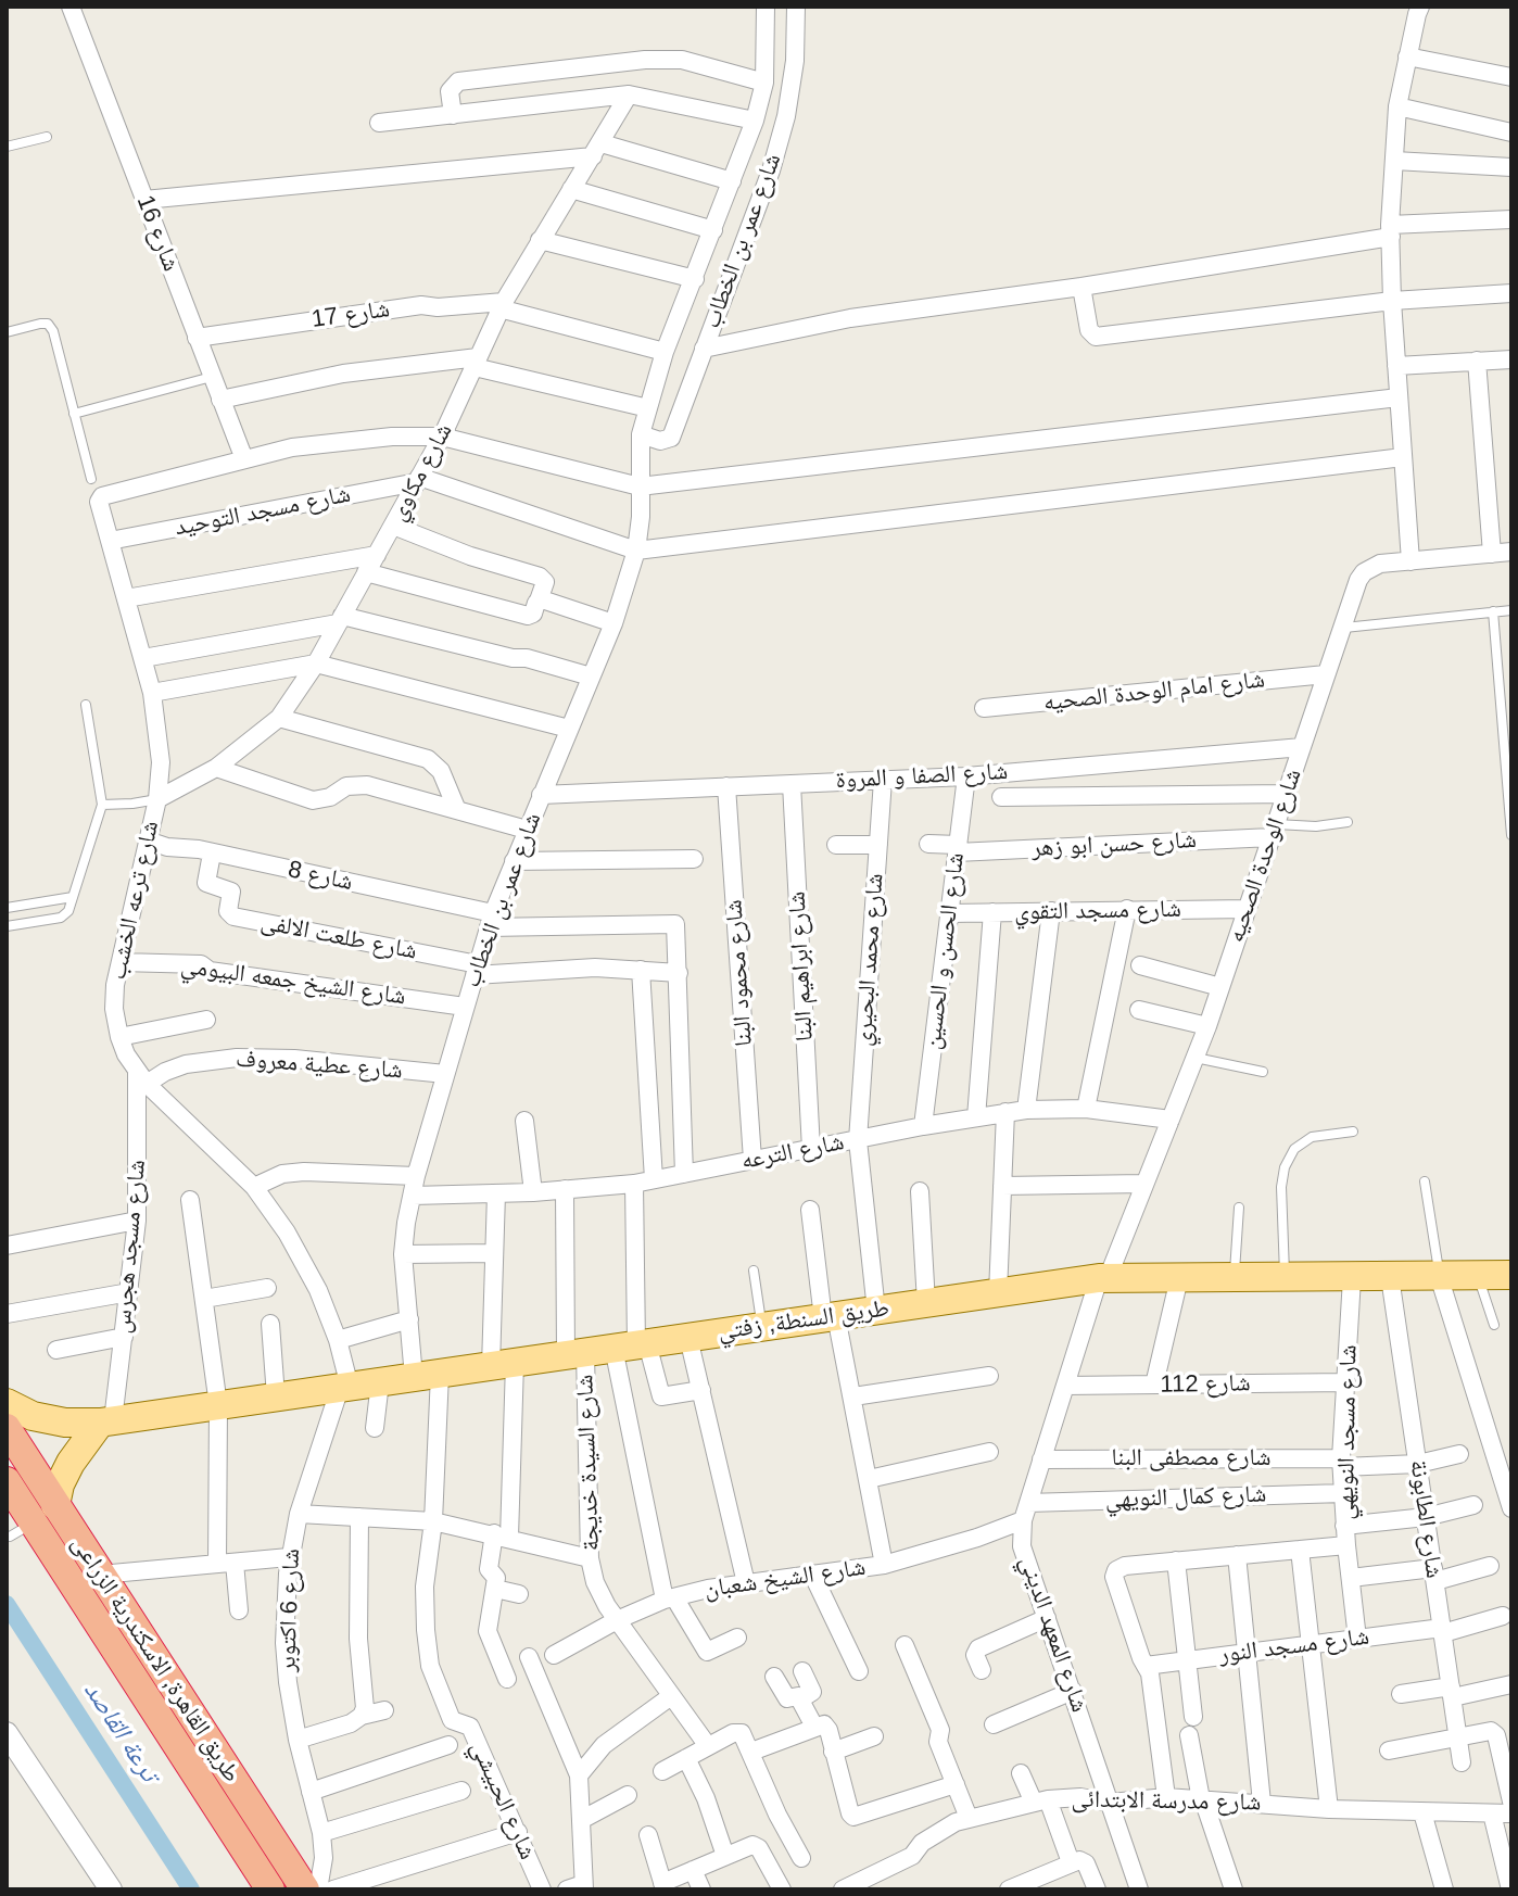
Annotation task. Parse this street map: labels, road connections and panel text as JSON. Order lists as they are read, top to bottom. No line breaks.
{"streets":{"highway":["طريق القاهرة, الاسكندرية الزراعى"],"main road":["طريق السنطة, زفتي"],"street":["شارع 16","شارع عمر بن الخطاب","شارع 17","شارع مكاوي","شارع مسجد التوحيد","شارع امام الوحدة الصحيه","شارع الصفا و المروة","شارع حسن ابو زهر","شارع الوحدة الصحيه","شارع 8","شارع ترعه الخشب","شارع مسجد التقوي","شارع طلعت الالفى","شارع الحسن و الحسين","شارع محمد البحيري","شارع ابراهيم البنا","شارع محمود البنا","شارع الشيخ جمعه البيومي","شارع عطية معروف","شارع الترعه","شارع مسجد هجرس","شارع 112","شارع مسجد النويهي","شارع مصطفى البنا","شارع السيدة خديجة","شارع كمال النويهي","شارع الطابونة","شارع الشيخ شعبان","شارع 6 اكتوبر","شارع المعهد الديني","شارع مسجد النور","شارع الحبيشي","شارع مدرسة الابتدائى"]},"crossings":[["شارع 16","شارع 17"],["شارع 16","شارع ترعه الخشب"],["شارع عمر بن الخطاب","شارع 17"],["شارع عمر بن الخطاب","شارع الصفا و المروة"],["شارع عمر بن الخطاب","شارع 8"],["شارع عمر بن الخطاب","شارع طلعت الالفى"],["شارع عمر بن الخطاب","شارع الشيخ جمعه البيومي"],["شارع عمر بن الخطاب","شارع عطية معروف"],["شارع عمر بن الخطاب","شارع الترعه"],["شارع عمر بن الخطاب","طريق السنطة, زفتي"],["شارع عمر بن الخطاب","شارع الحبيشي"],["شارع 17","شارع مكاوي"],["شارع مكاوي","شارع مسجد التوحيد"],["شارع مكاوي","شارع ترعه الخشب"],["شارع مسجد التوحيد","شارع ترعه الخشب"],["شارع امام الوحدة الصحيه","شارع الوحدة الصحيه"],["شارع الصفا و المروة","شارع الوحدة الصحيه"],["شارع الصفا و المروة","شارع الحسن و الحسين"],["شارع الصفا و المروة","شارع محمد البحيري"],["شارع الصفا و المروة","شارع ابراهيم البنا"],["شارع الصفا و المروة","شارع محمود البنا"],["شارع حسن ابو زهر","شارع الوحدة الصحيه"],["شارع حسن ابو زهر","شارع الحسن و الحسين"],["شارع الوحدة الصحيه","شارع مسجد التقوي"],["شارع الوحدة الصحيه","شارع الترعه"],["شارع الوحدة الصحيه","طريق السنطة, زفتي"],["شارع الوحدة الصحيه","شارع المعهد الديني"],["شارع 8","شارع ترعه الخشب"],["شارع 8","شارع طلعت الالفى"],["شارع ترعه الخشب","شارع الشيخ جمعه البيومي"],["شارع ترعه الخشب","شارع عطية معروف"],["شارع ترعه الخشب","شارع مسجد هجرس"],["شارع ترعه الخشب","طريق السنطة, زفتي"],["شارع ترعه الخشب","شارع 6 اكتوبر"],["شارع مسجد التقوي","شارع الحسن و الحسين"],["شارع الحسن و الحسين","شارع الترعه"],["شارع محمد البحيري","شارع الترعه"],["شارع محمد البحيري","طريق السنطة, زفتي"],["شارع ابراهيم البنا","شارع الترعه"],["شارع محمود البنا","شارع الترعه"],["شارع عطية معروف","شارع مسجد هجرس"],["شارع الترعه","شارع السيدة خديجة"],["شارع مسجد هجرس","طريق السنطة, زفتي"],["طريق السنطة, زفتي","شارع مسجد النويهي"],["طريق السنطة, زفتي","شارع السيدة خديجة"],["طريق السنطة, زفتي","شارع الطابونة"],["طريق السنطة, زفتي","شارع 6 اكتوبر"],["طريق السنطة, زفتي","شارع المعهد الديني"],["طريق السنطة, زفتي","شارع الحبيشي"],["شارع 112","شارع مسجد النويهي"],["شارع 112","شارع المعهد الديني"],["شارع مسجد النويهي","شارع مصطفى البنا"],["شارع مسجد النويهي","شارع كمال النويهي"],["شارع مسجد النويهي","شارع مسجد النور"],["شارع مصطفى البنا","شارع الطابونة"],["شارع مصطفى البنا","شارع المعهد الديني"],["شارع السيدة خديجة","شارع الشيخ شعبان"],["شارع كمال النويهي","شارع الشيخ شعبان"],["شارع كمال النويهي","شارع المعهد الديني"],["شارع الطابونة","شارع مسجد النور"],["شارع الشيخ شعبان","شارع المعهد الديني"],["شارع المعهد الديني","شارع مدرسة الابتدائى"]],"water":["ترعة القاصد"]}
